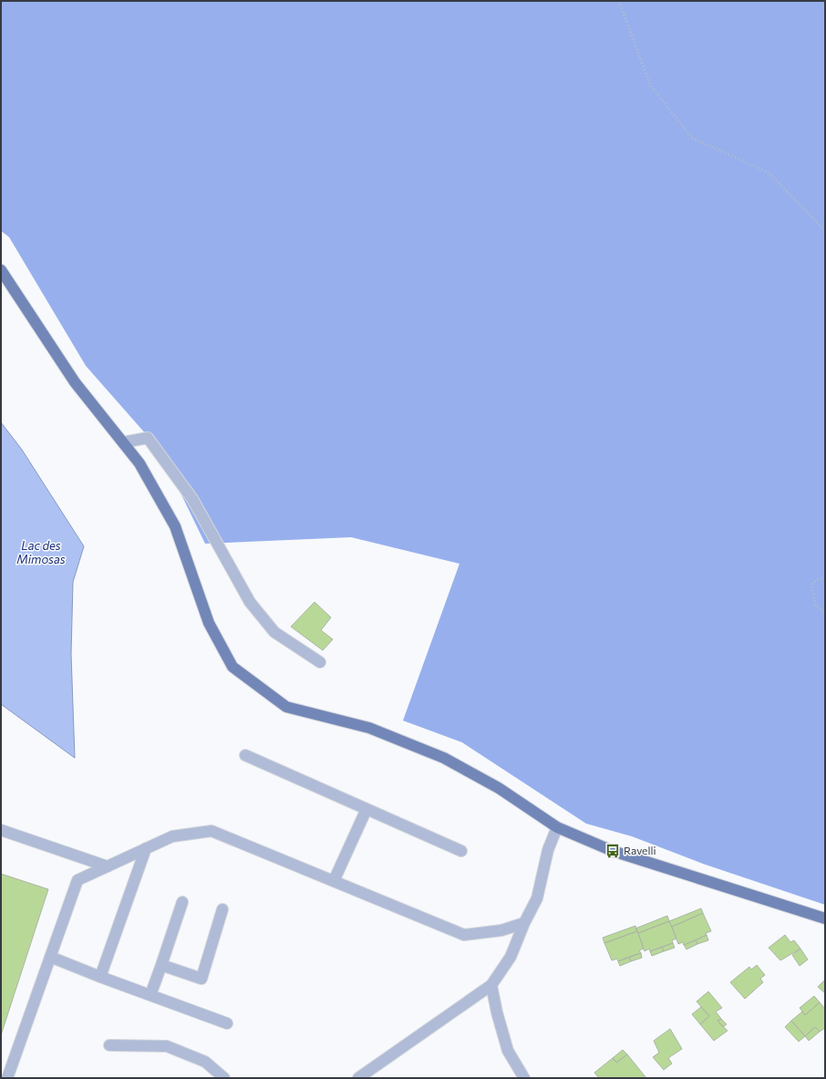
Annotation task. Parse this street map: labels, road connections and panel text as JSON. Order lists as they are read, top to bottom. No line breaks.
{"water":["Lac des Mimosas"],"places":{"bus stop":["Ravelli"]}}
